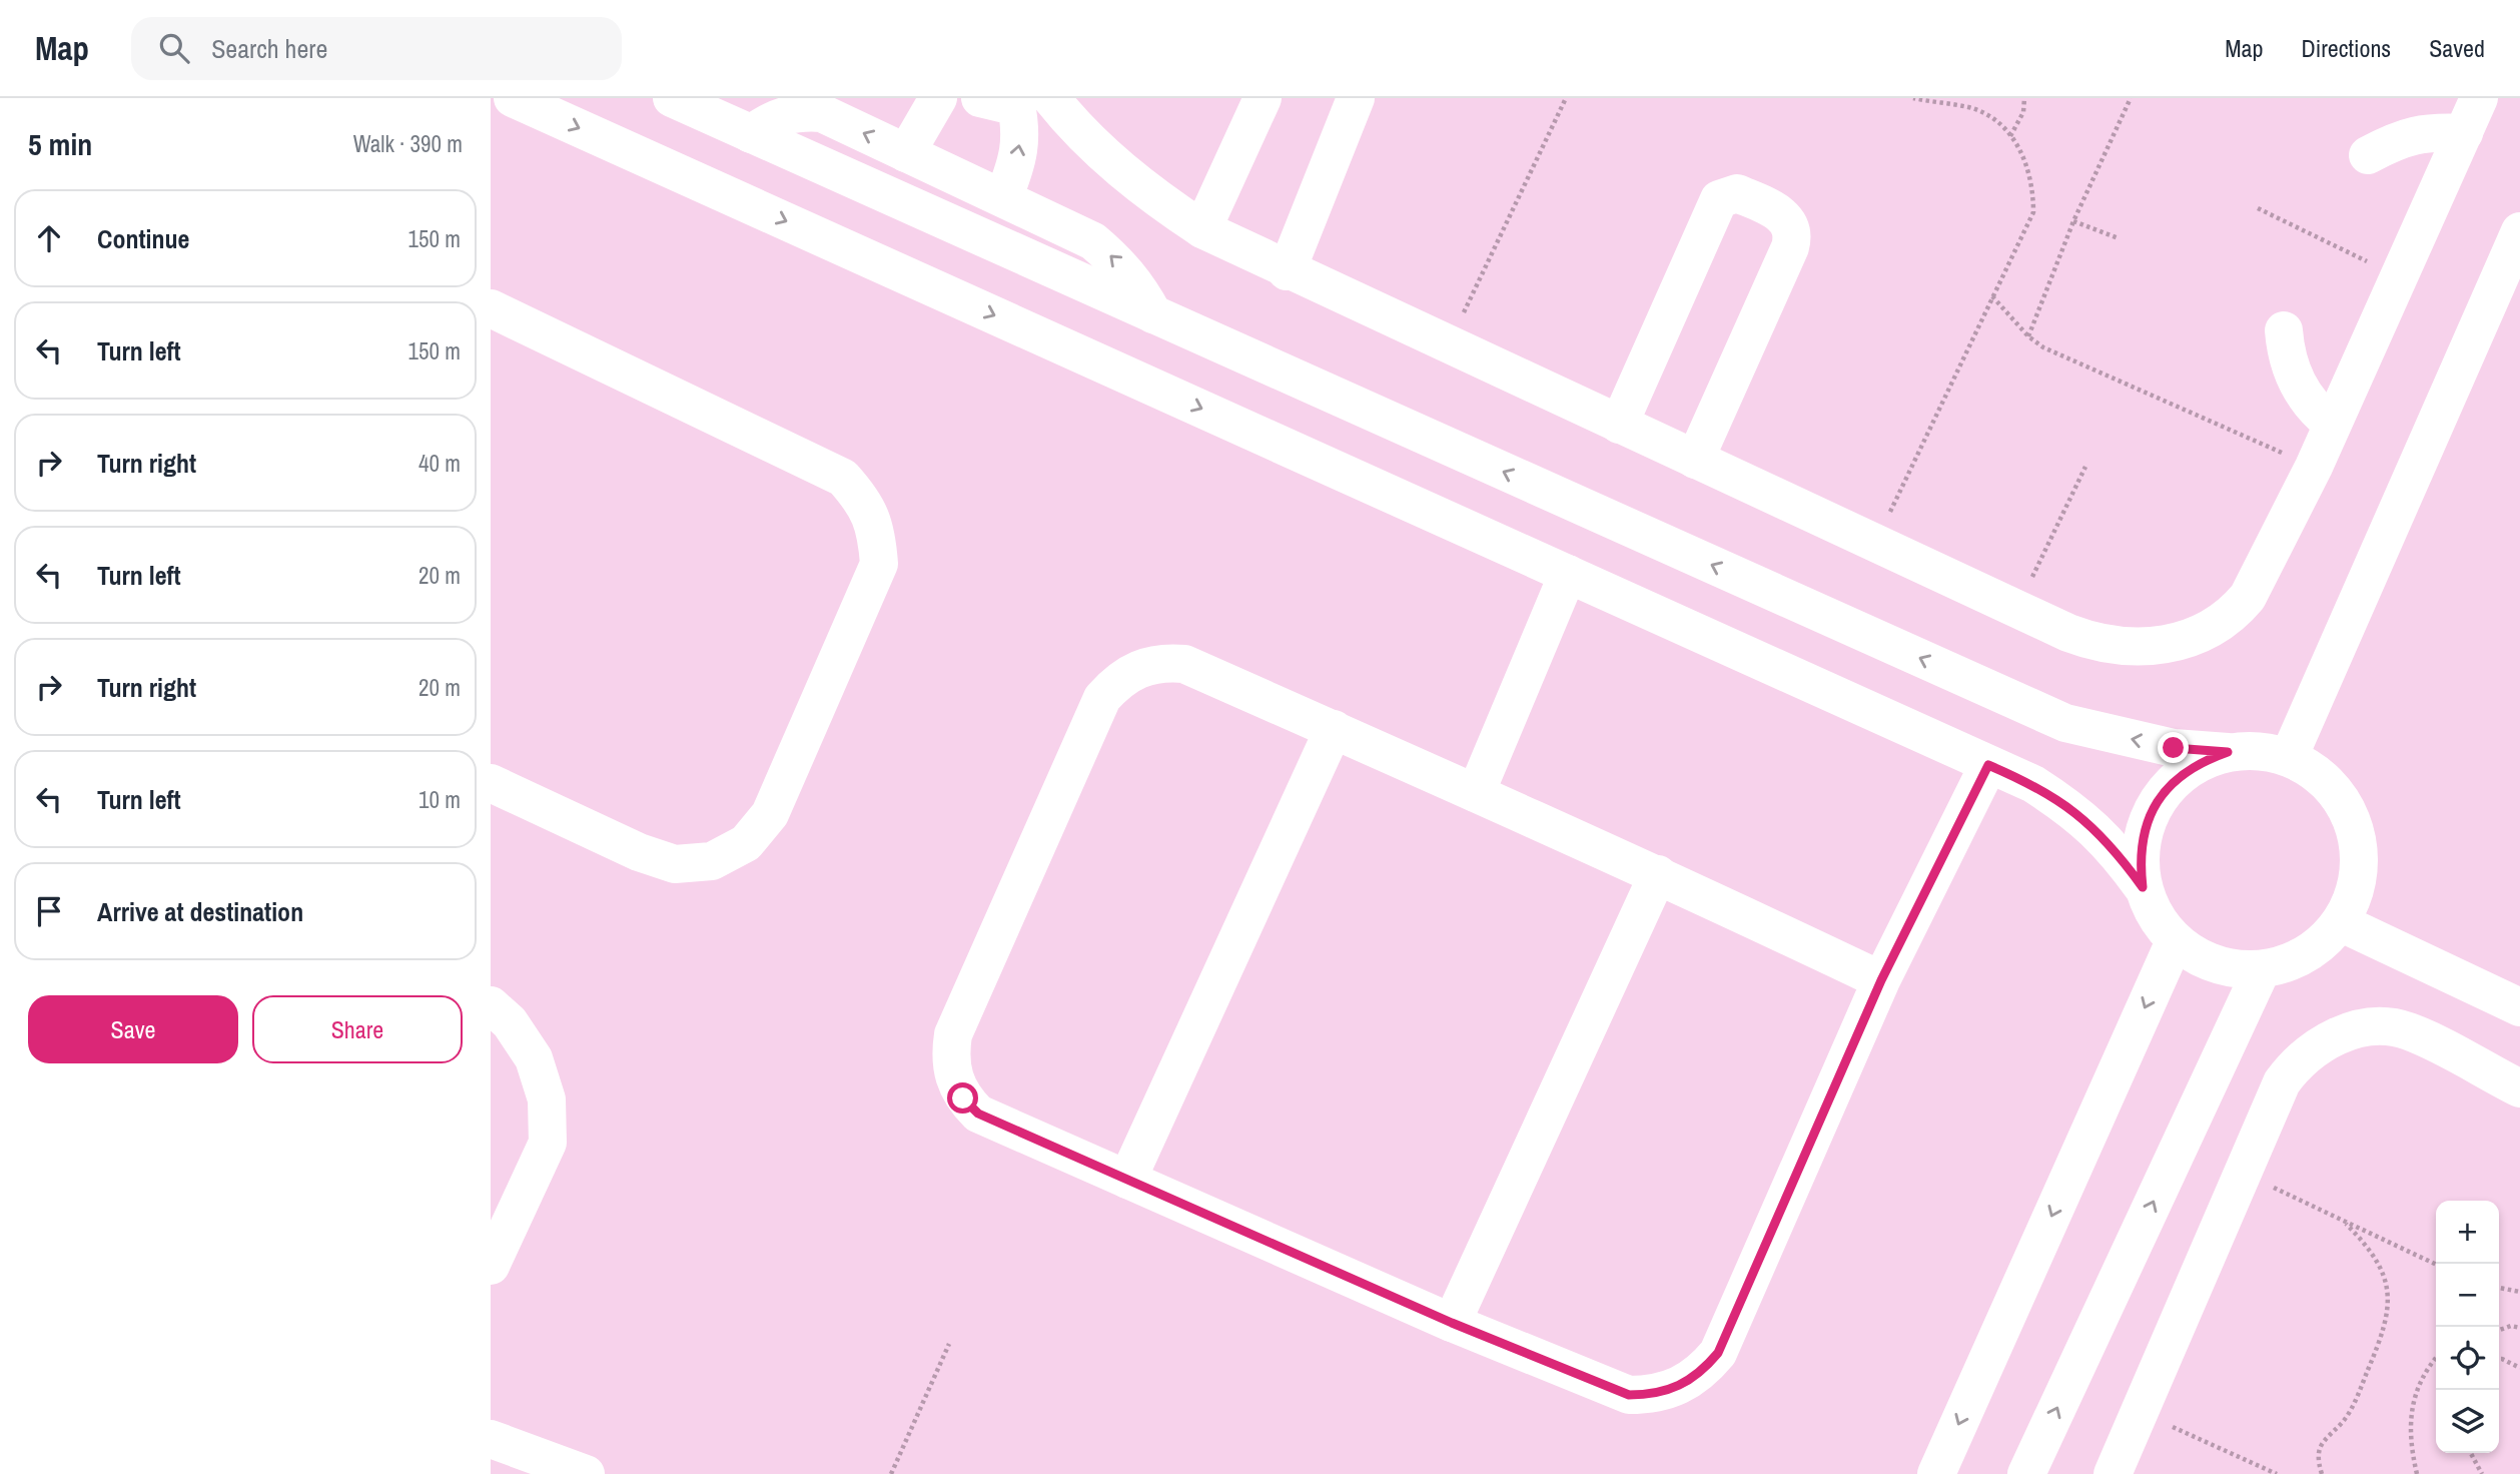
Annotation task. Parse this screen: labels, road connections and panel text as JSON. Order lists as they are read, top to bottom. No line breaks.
{"page":{"header":"Map","search":"Search here","nav":["Map","Directions","Saved"],"heading":["5 min","Walk · 390 m"],"list":[["Continue","150 m"],["Turn left","150 m"],["Turn right","40 m"],["Turn left","20 m"],["Turn right","20 m"],["Turn left","10 m"],"Arrive at destination"],"buttons":["Save","Share"],"map_buttons":["+","−"]}}
